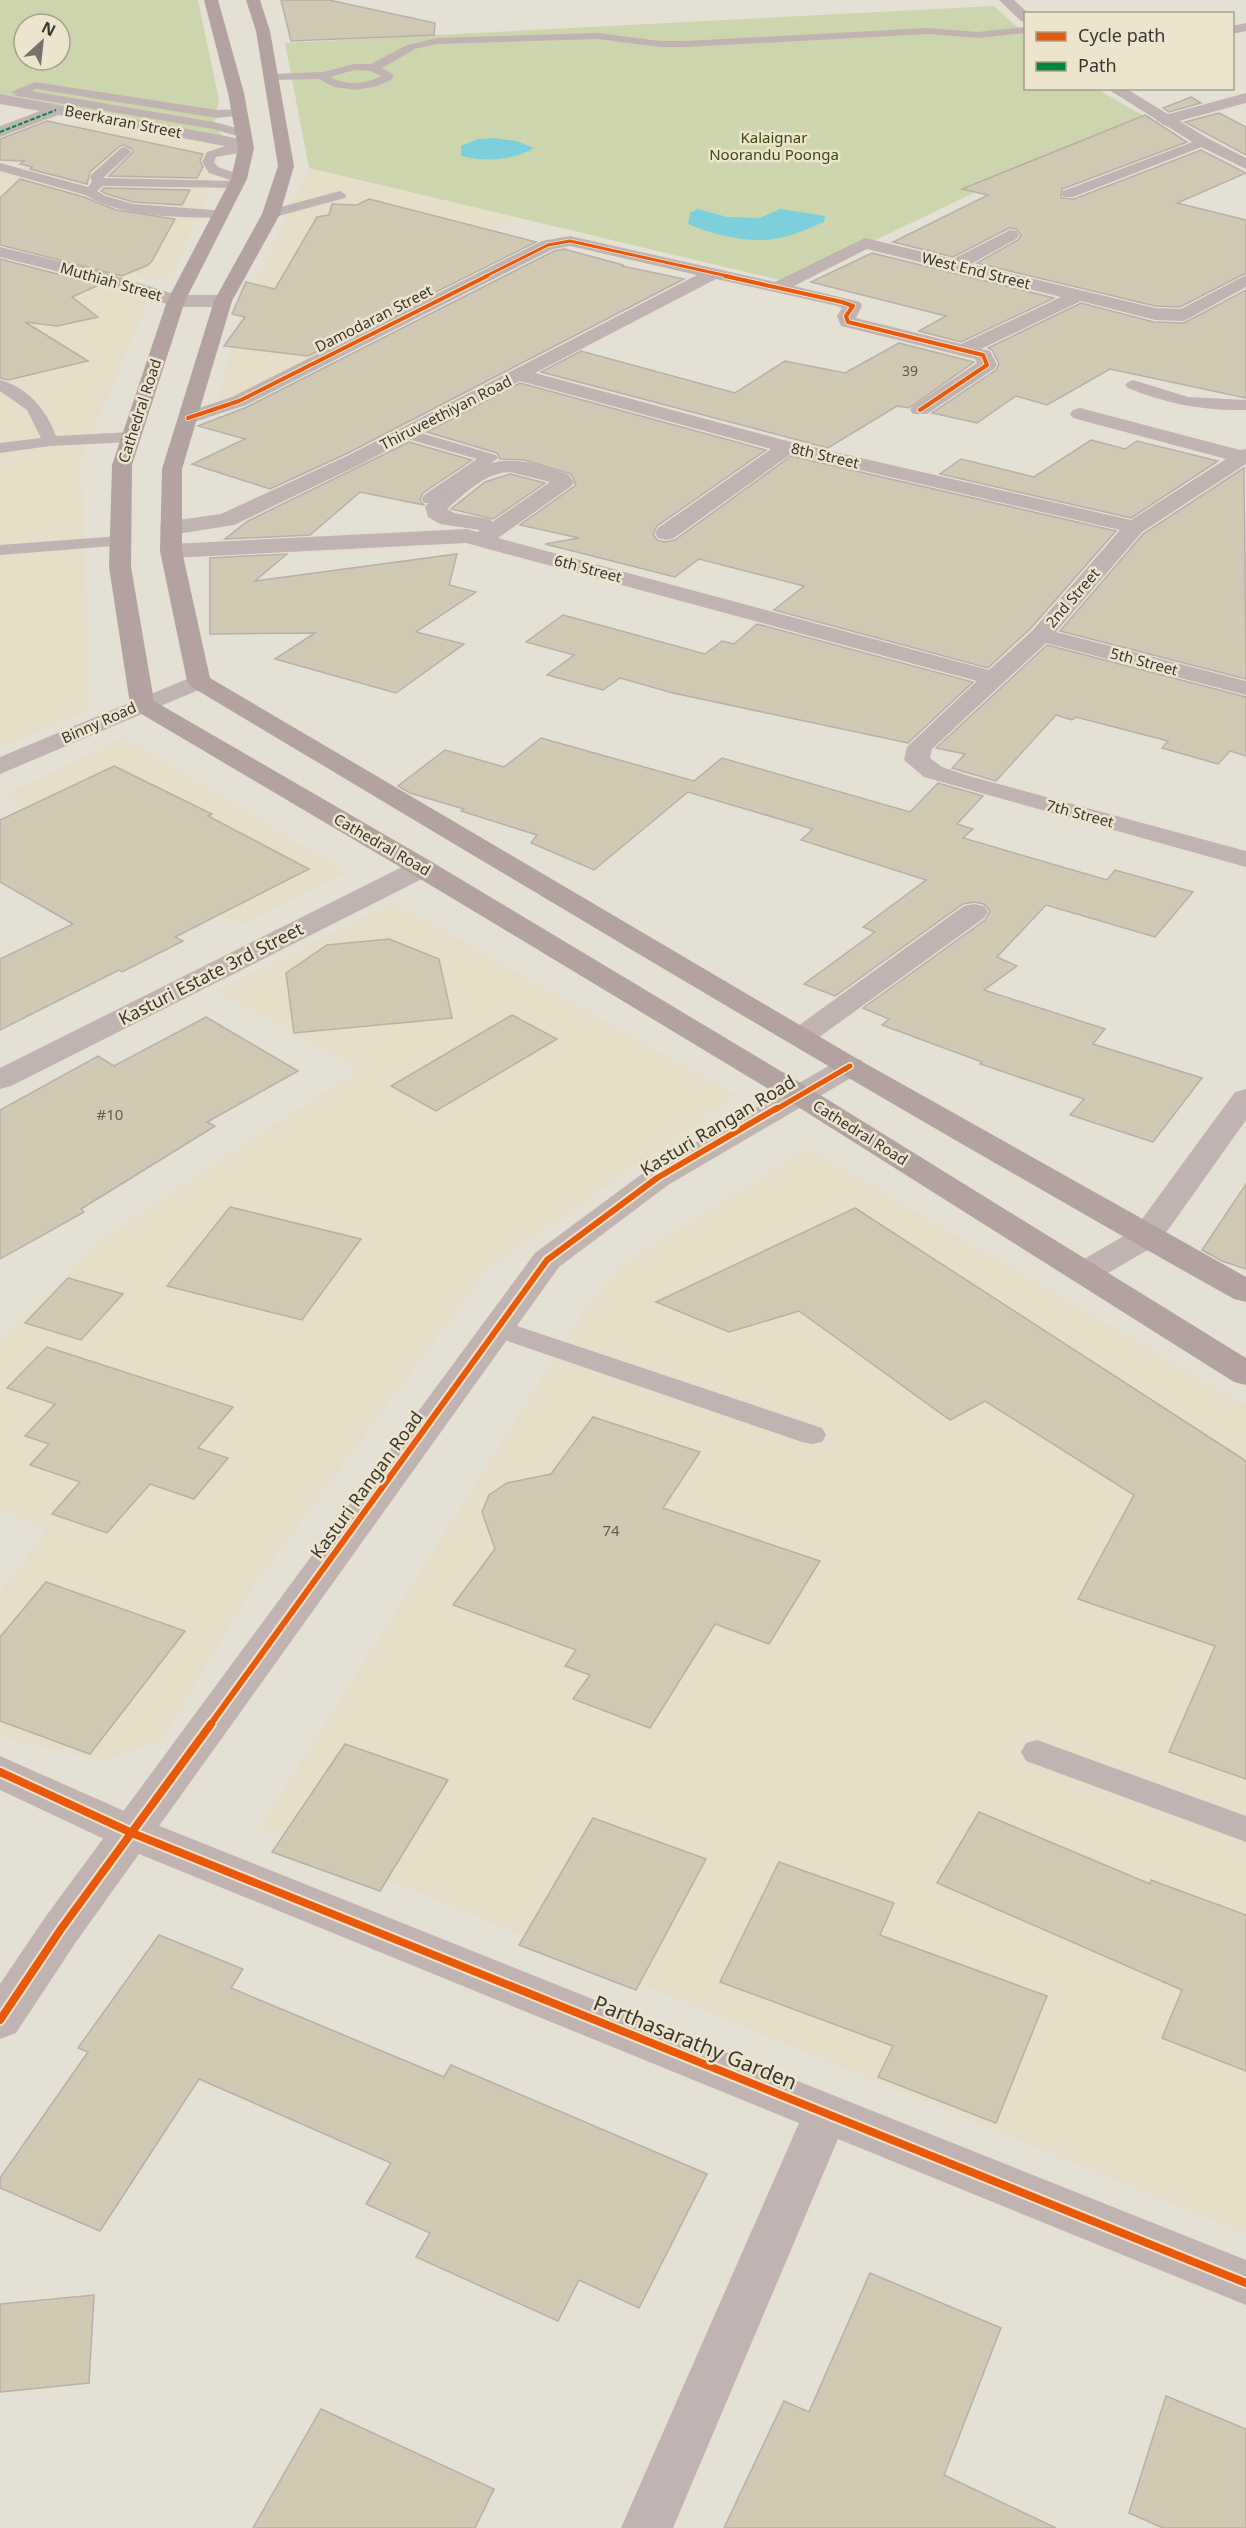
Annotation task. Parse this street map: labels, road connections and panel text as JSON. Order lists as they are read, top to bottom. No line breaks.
{"streets":{"main road":["Cathedral Road"],"street":["Beerkaran Street","West End Street","Muthiah Street","Damodaran Street","Thiruveethiyan Road","8th Street","6th Street","2nd Street","5th Street","Binny Road","7th Street","Kasturi Estate 3rd Street","Kasturi Rangan Road","Parthasarathy Garden"]},"crossings":[["Beerkaran Street","Cathedral Road"],["Muthiah Street","Cathedral Road"],["Damodaran Street","Thiruveethiyan Road"],["Cathedral Road","Binny Road"],["Cathedral Road","Kasturi Estate 3rd Street"],["Cathedral Road","Kasturi Rangan Road"],["Thiruveethiyan Road","8th Street"],["8th Street","2nd Street"],["6th Street","2nd Street"],["2nd Street","5th Street"],["2nd Street","7th Street"],["Kasturi Rangan Road","Parthasarathy Garden"]],"parks":["Kalaignar Noorandu Poonga"],"house_numbers":["39","#10","74"],"legend":["Cycle path","Path"],"north":"top right"}
